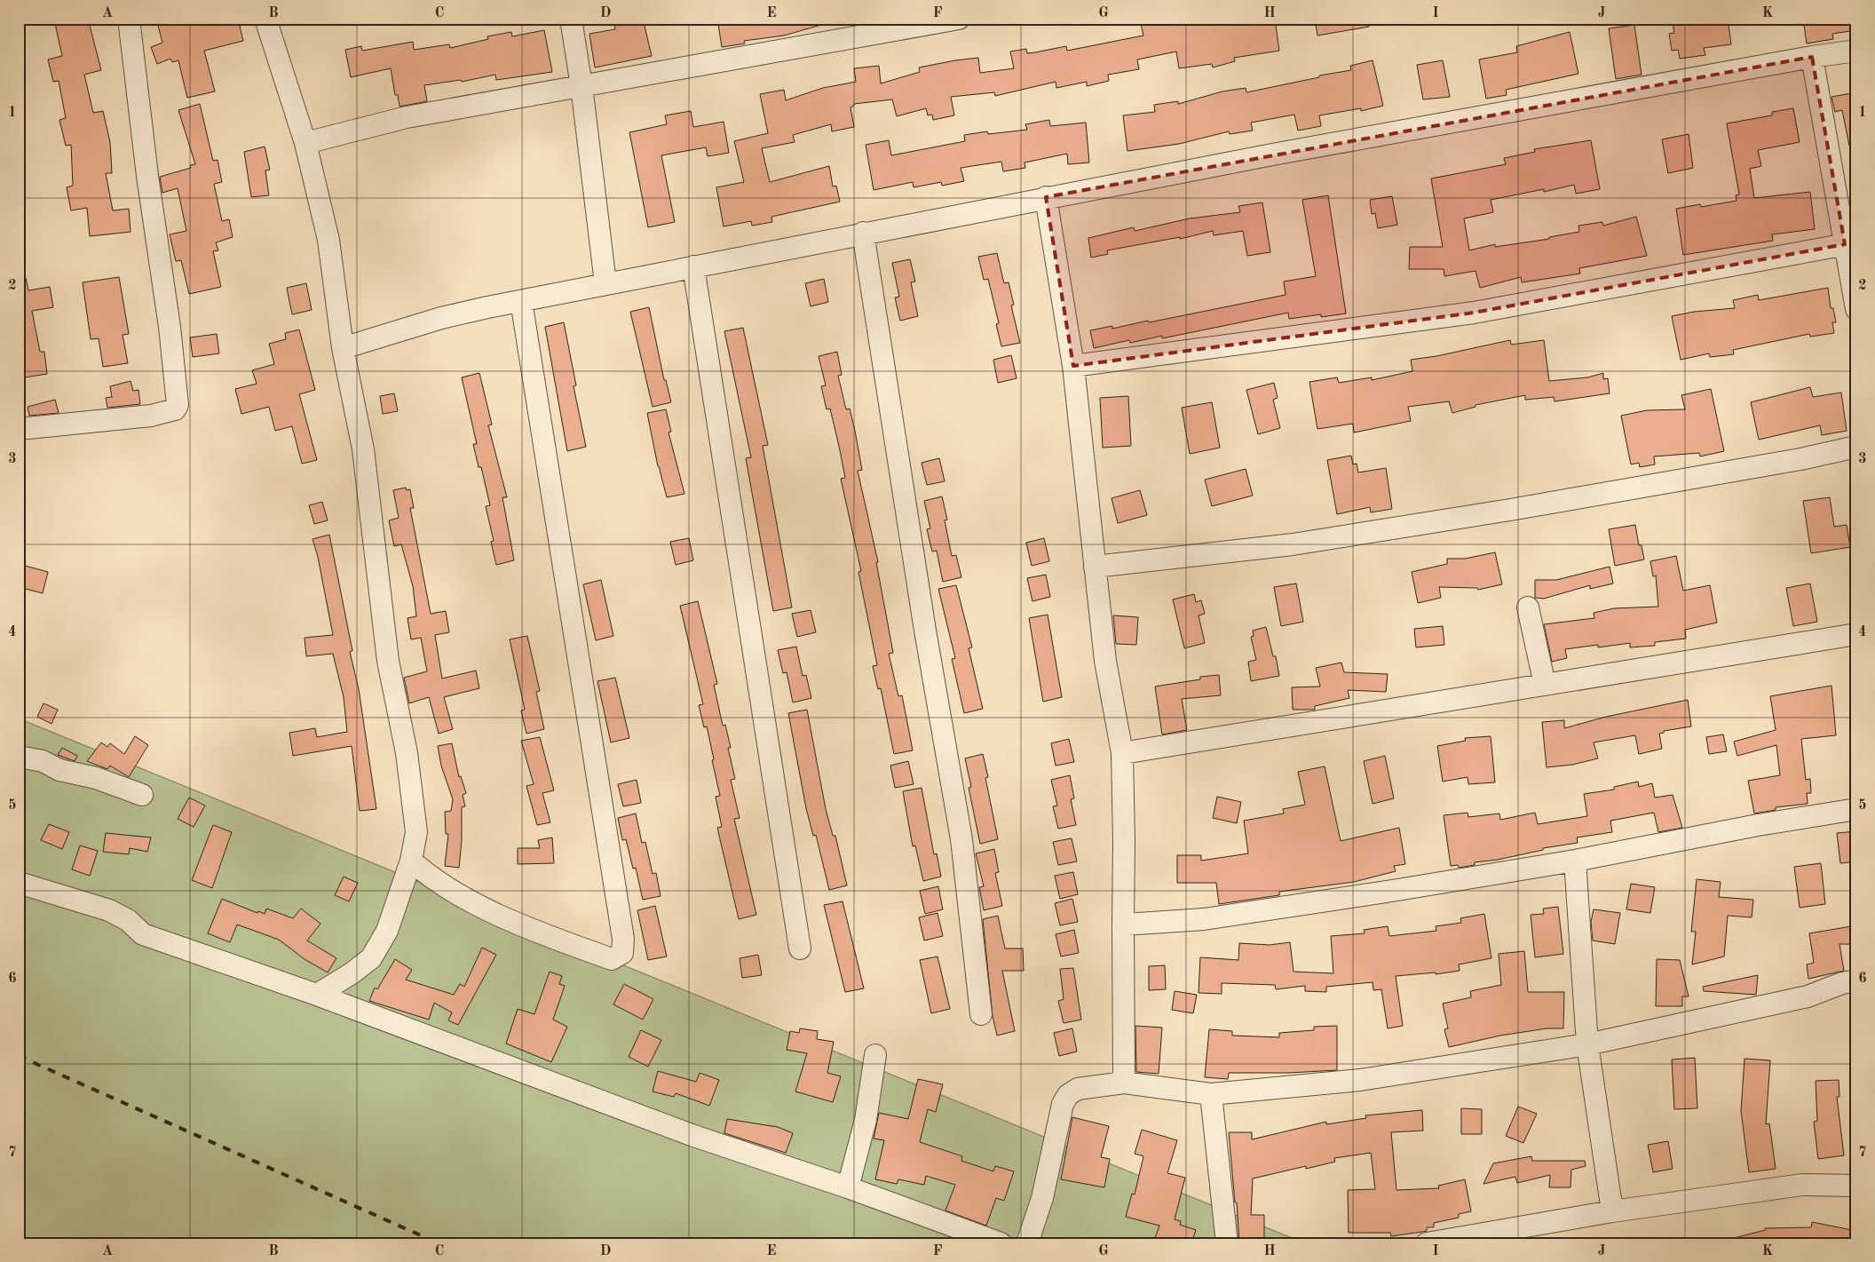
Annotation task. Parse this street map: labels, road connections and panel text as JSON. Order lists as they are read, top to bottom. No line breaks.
{"grid":{"columns":["A","B","C","D","E","F","G","H","I","J","K"],"rows":["1","2","3","4","5","6","7"]}}
